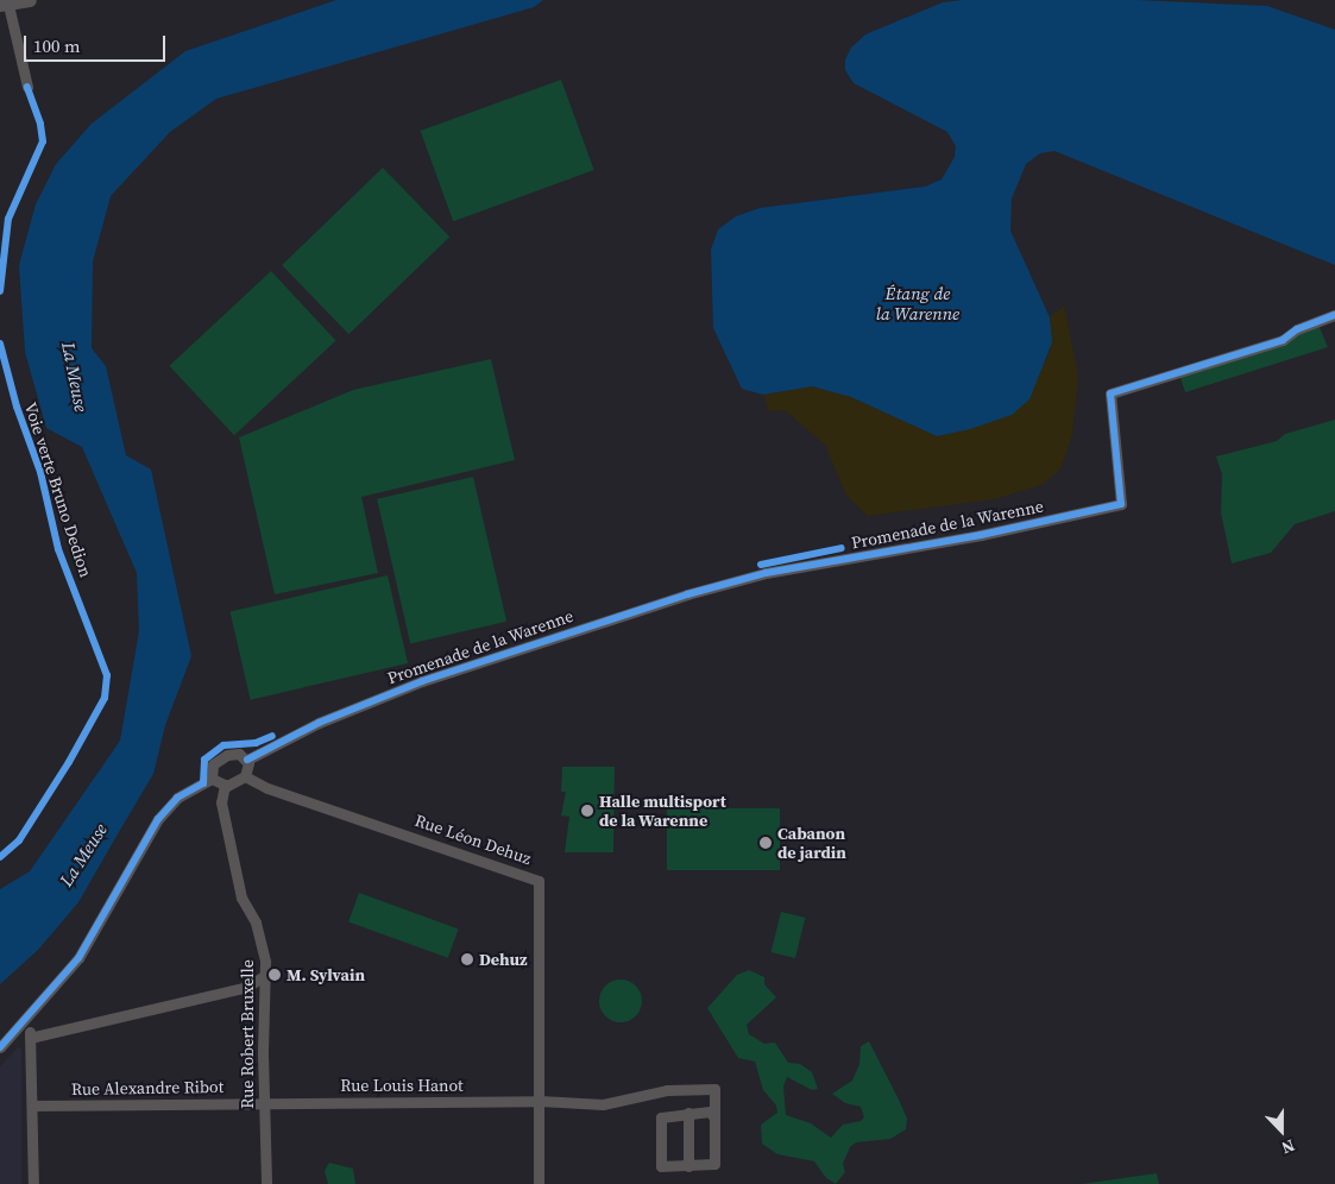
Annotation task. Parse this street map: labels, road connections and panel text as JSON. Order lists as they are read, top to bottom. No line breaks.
{"streets":{"street":["Promenade de la Warenne","Rue Léon Dehuz","Rue Robert Bruxelle","Rue Louis Hanot","Rue Alexandre Ribot"],"cycle path":["Voie verte Bruno Dedion"]},"crossings":[["Promenade de la Warenne","Rue Léon Dehuz"],["Promenade de la Warenne","Rue Robert Bruxelle"],["Rue Léon Dehuz","Rue Robert Bruxelle"],["Rue Léon Dehuz","Rue Louis Hanot"],["Rue Robert Bruxelle","Rue Louis Hanot"],["Rue Robert Bruxelle","Rue Alexandre Ribot"],["Rue Louis Hanot","Rue Alexandre Ribot"]],"water":["Étang de la Warenne","La Meuse"],"places":["Halle multisport de la Warenne","Cabanon de jardin","Dehuz","M. Sylvain"],"scale_bar":"100 m","north":"bottom"}
